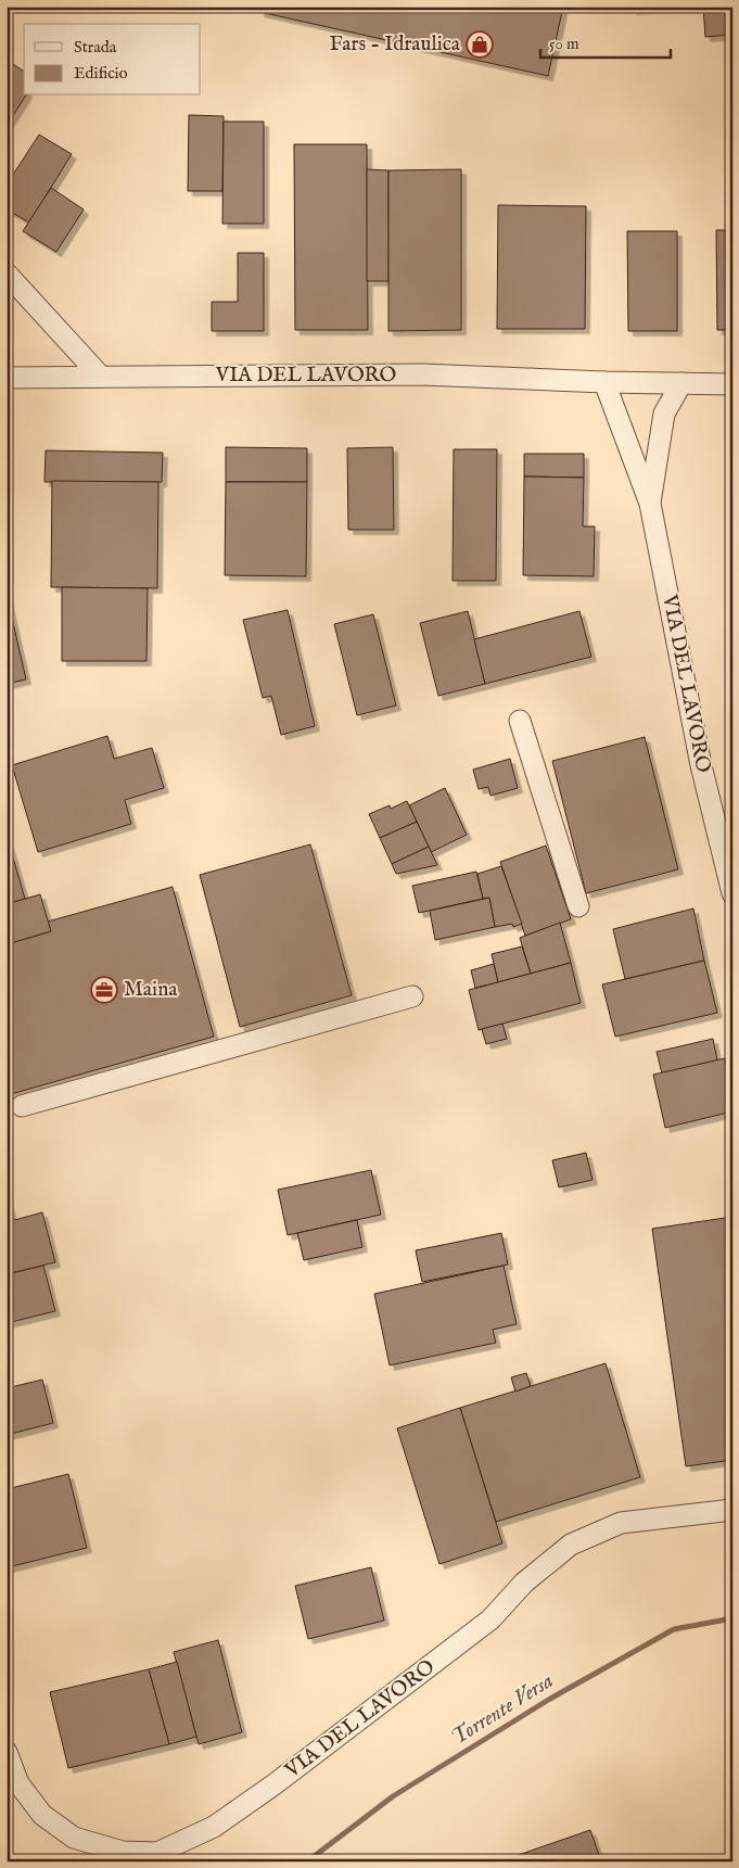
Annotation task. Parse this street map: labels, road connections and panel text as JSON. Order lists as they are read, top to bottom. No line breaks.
{"streets":{"street":["VIA DEL LAVORO"]},"water":["Torrente Versa"],"places":{"shop":["Fars - Idraulica"],"office":["Maina"]},"legend":["Strada","Edificio"],"scale_bar":"50 m"}
